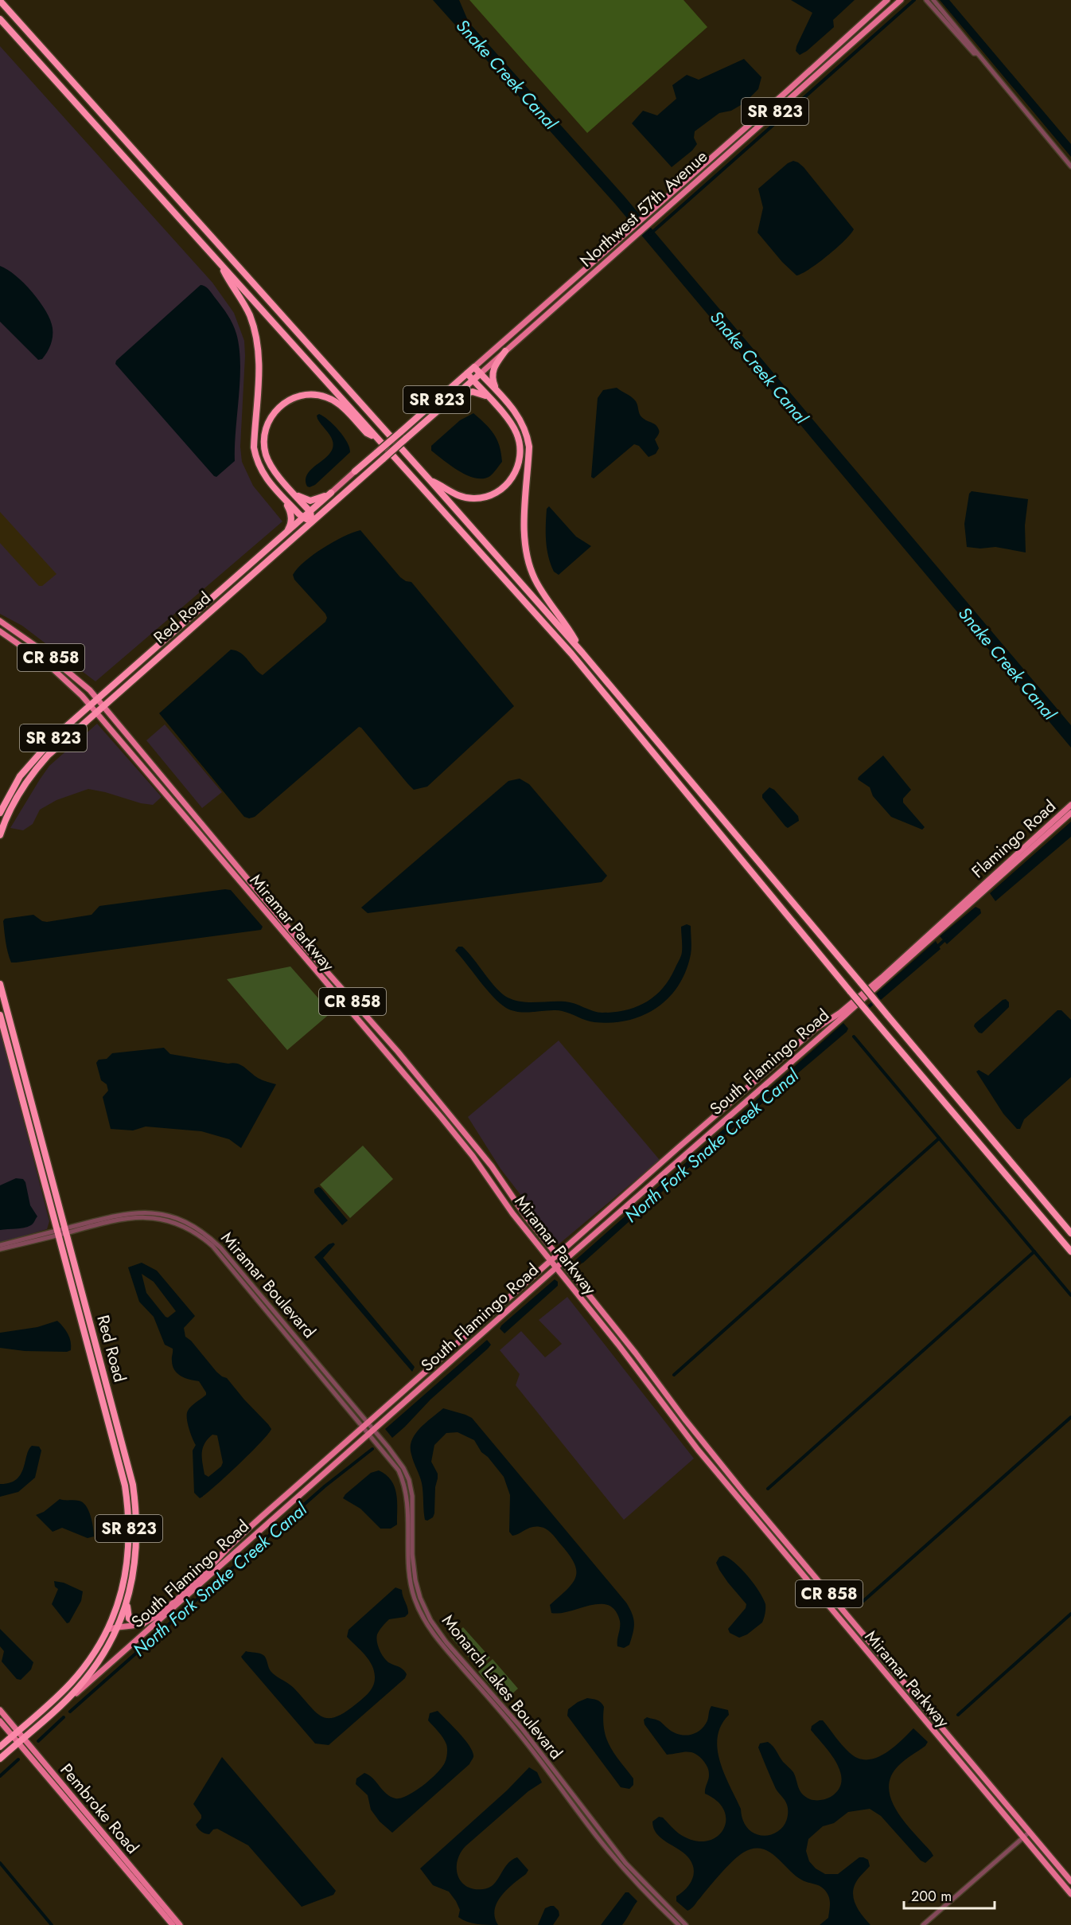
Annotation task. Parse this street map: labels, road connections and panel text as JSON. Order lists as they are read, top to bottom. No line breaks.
{"streets":{"highway":["SR 823","Northwest 57th Avenue","Red Road","South Flamingo Road"],"main road":["CR 858","Flamingo Road","Miramar Parkway","Pembroke Road"],"street":["Miramar Boulevard","Monarch Lakes Boulevard"]},"crossings":[["SR 823","Red Road"],["SR 823","Pembroke Road"],["Northwest 57th Avenue","Red Road"],["Red Road","Miramar Parkway"],["Red Road","South Flamingo Road"],["Red Road","Miramar Boulevard"],["Red Road","Pembroke Road"],["Flamingo Road","South Flamingo Road"],["Miramar Parkway","South Flamingo Road"],["South Flamingo Road","Miramar Boulevard"],["South Flamingo Road","Monarch Lakes Boulevard"],["South Flamingo Road","Pembroke Road"],["Miramar Boulevard","Monarch Lakes Boulevard"]],"water":["Snake Creek Canal","North Fork Snake Creek Canal"],"scale_bar":"200 m"}
